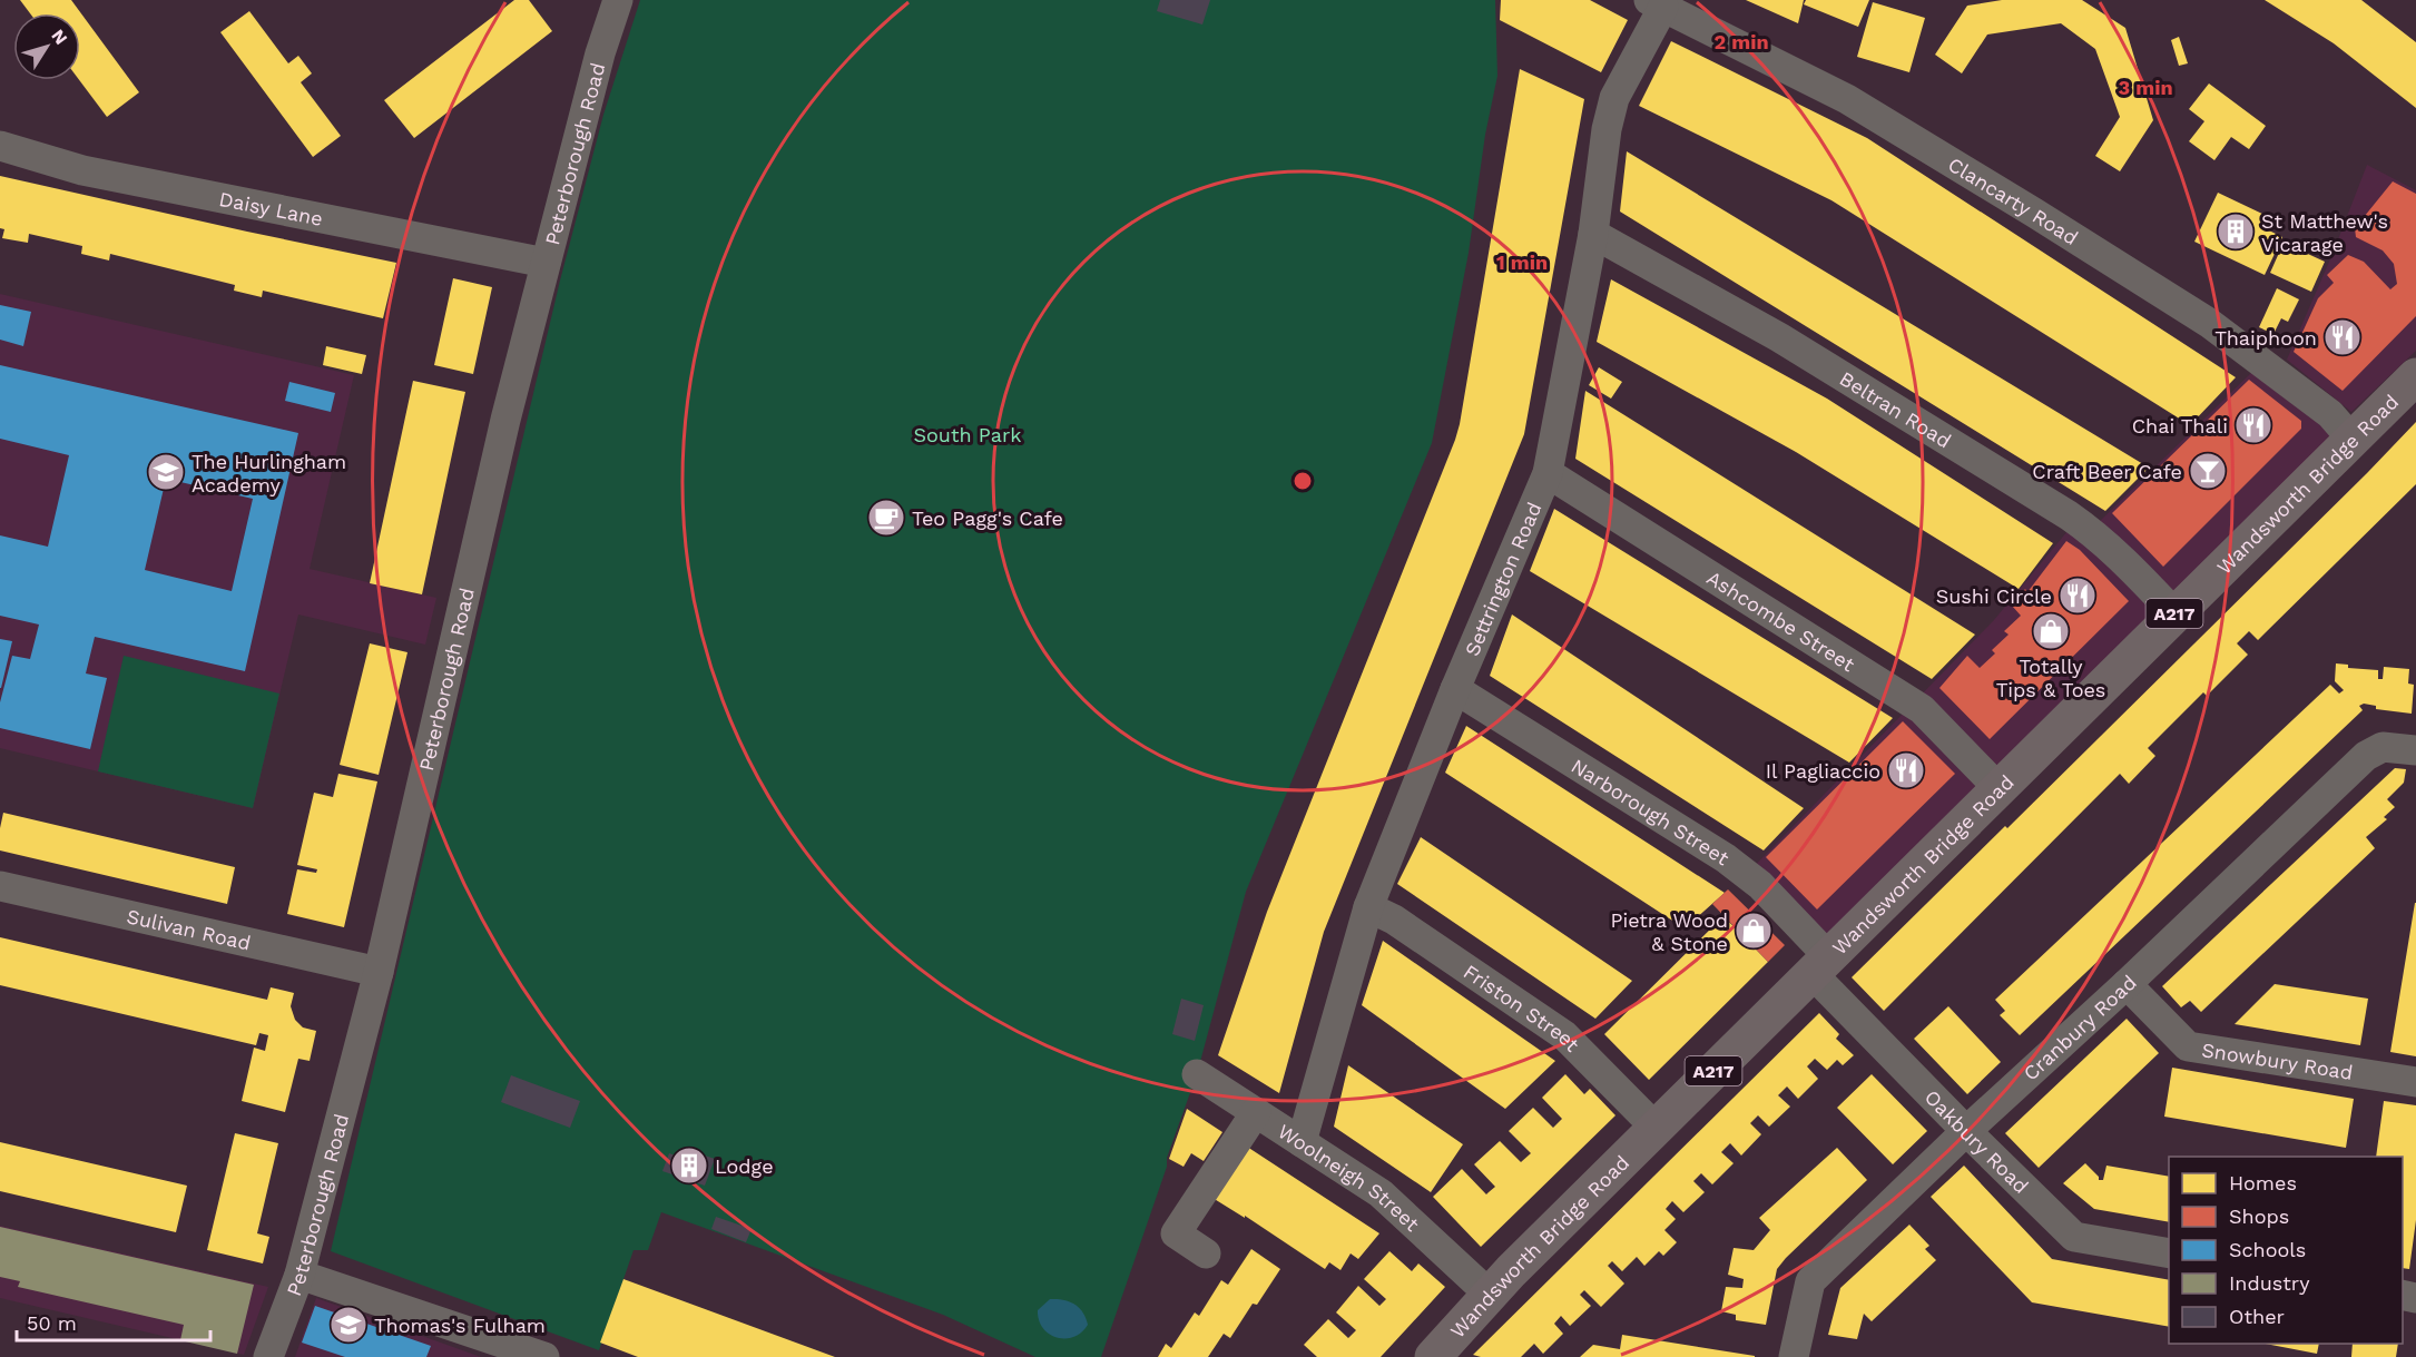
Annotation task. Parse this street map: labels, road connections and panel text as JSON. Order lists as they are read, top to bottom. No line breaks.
{"streets":{"main road":["Wandsworth Bridge Road","A217"],"street":["Peterborough Road","Clancarty Road","Daisy Lane","Beltran Road","Settrington Road","Ashcombe Street","Narborough Street","Sulivan Road","Friston Street","Cranbury Road","Snowbury Road","Oakbury Road","Woolneigh Street"]},"crossings":[["Peterborough Road","Daisy Lane"],["Peterborough Road","Sulivan Road"],["Clancarty Road","Wandsworth Bridge Road"],["Clancarty Road","Settrington Road"],["Beltran Road","Wandsworth Bridge Road"],["Beltran Road","Settrington Road"],["Wandsworth Bridge Road","Ashcombe Street"],["Wandsworth Bridge Road","Narborough Street"],["Wandsworth Bridge Road","Friston Street"],["Wandsworth Bridge Road","Oakbury Road"],["Wandsworth Bridge Road","Woolneigh Street"],["Settrington Road","Ashcombe Street"],["Settrington Road","Narborough Street"],["Settrington Road","Friston Street"],["Settrington Road","Woolneigh Street"],["Narborough Street","Oakbury Road"],["Cranbury Road","Snowbury Road"],["Cranbury Road","Oakbury Road"]],"parks":["South Park"],"places":{"building":["St Matthew's Vicarage","Lodge"],"restaurant":["Thaiphoon","Chai Thali","Sushi Circle","Il Pagliaccio"],"bar":["Craft Beer Cafe"],"school or university":["The Hurlingham Academy","Thomas's Fulham"],"cafe":["Teo Pagg's Cafe"],"shop":["Totally Tips & Toes","Pietra Wood & Stone"]},"legend":["Homes","Shops","Schools","Industry","Other"],"scale_bar":"50 m","north":"top right","rings":["2 min","3 min","1 min"]}
